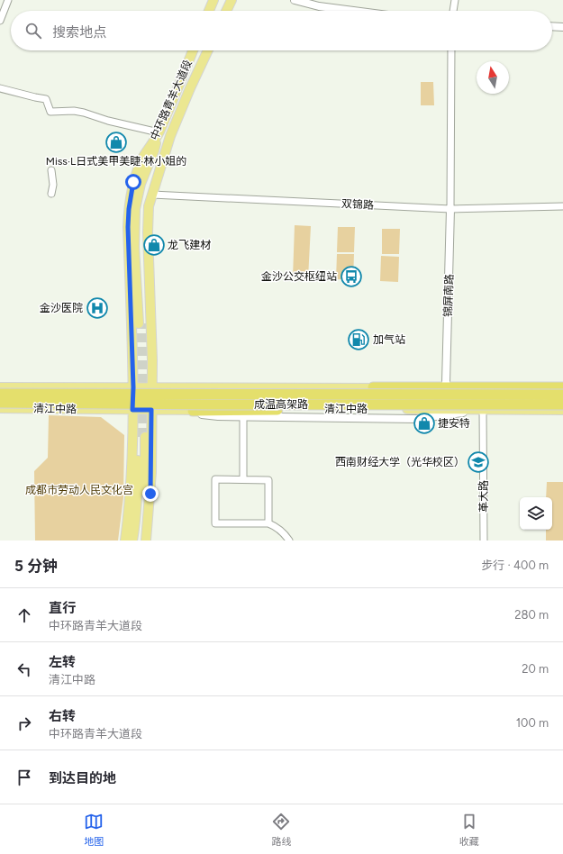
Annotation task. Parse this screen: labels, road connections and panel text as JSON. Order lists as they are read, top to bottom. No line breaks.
{"streets":{"highway":["成温高架路"],"main road":["中环路青羊大道段","清江中路"],"street":["双锦路","锦屏南路","革大路"]},"crossings":[["中环路青羊大道段","双锦路"],["中环路青羊大道段","清江中路"],["双锦路","锦屏南路"],["成温高架路","清江中路"],["成温高架路","革大路"],["清江中路","革大路"]],"parks":["成都市劳动人民文化宫"],"places":{"shop":["Miss·L日式美甲美睫·林小姐的","龙飞建材","捷安特"],"bus stop":["金沙公交枢纽站"],"hospital":["金沙医院"],"fuel station":["加气站"],"school or university":["西南财经大学（光华校区）"]},"north":"top","page":{"search":"搜索地点","heading":["5 分钟","步行 · 400 m"],"list":[["直行","中环路青羊大道段","280 m"],["左转","清江中路","20 m"],["右转","中环路青羊大道段","100 m"],"到达目的地"],"nav":["地图","路线","收藏"]}}
